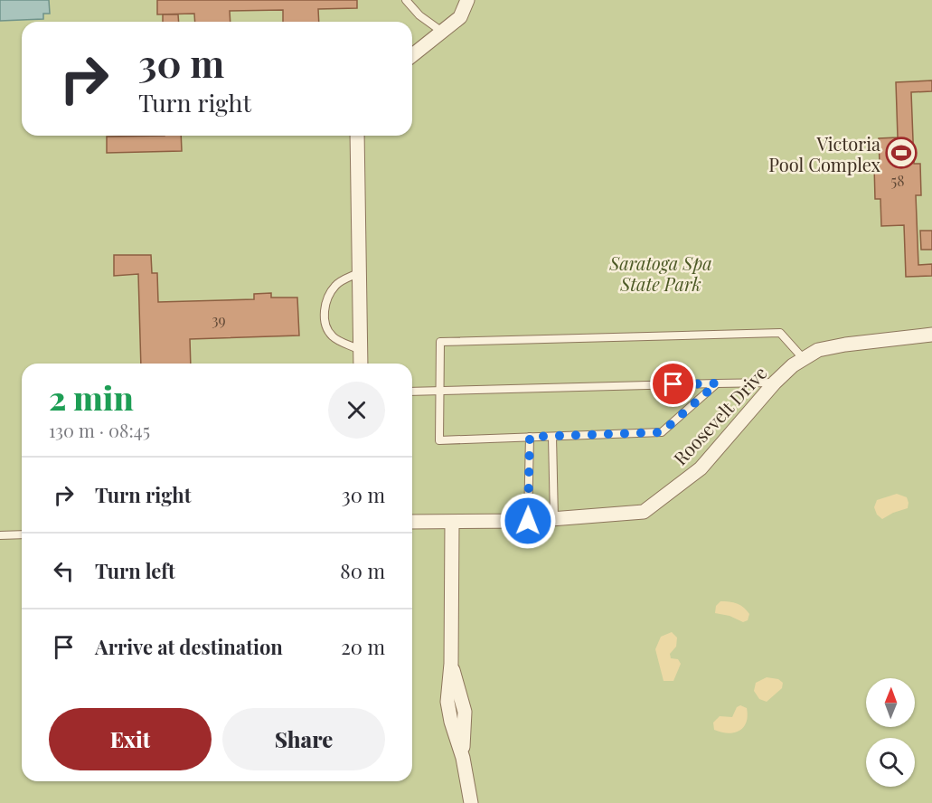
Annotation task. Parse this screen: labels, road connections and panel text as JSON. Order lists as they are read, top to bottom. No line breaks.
{"streets":{"street":["Roosevelt Drive"]},"parks":["Saratoga Spa State Park"],"places":{"sports":["Victoria Pool Complex"]},"house_numbers":["58","39"],"north":"top","page":{"turn":["30 m","Turn right"],"heading":["2 min","130 m · 08:45"],"list":[{"name":"Turn right","value":"30 m"},{"name":"Turn left","value":"80 m"},{"name":"Arrive at destination","value":"20 m"}],"buttons":["Exit","Share"]}}
